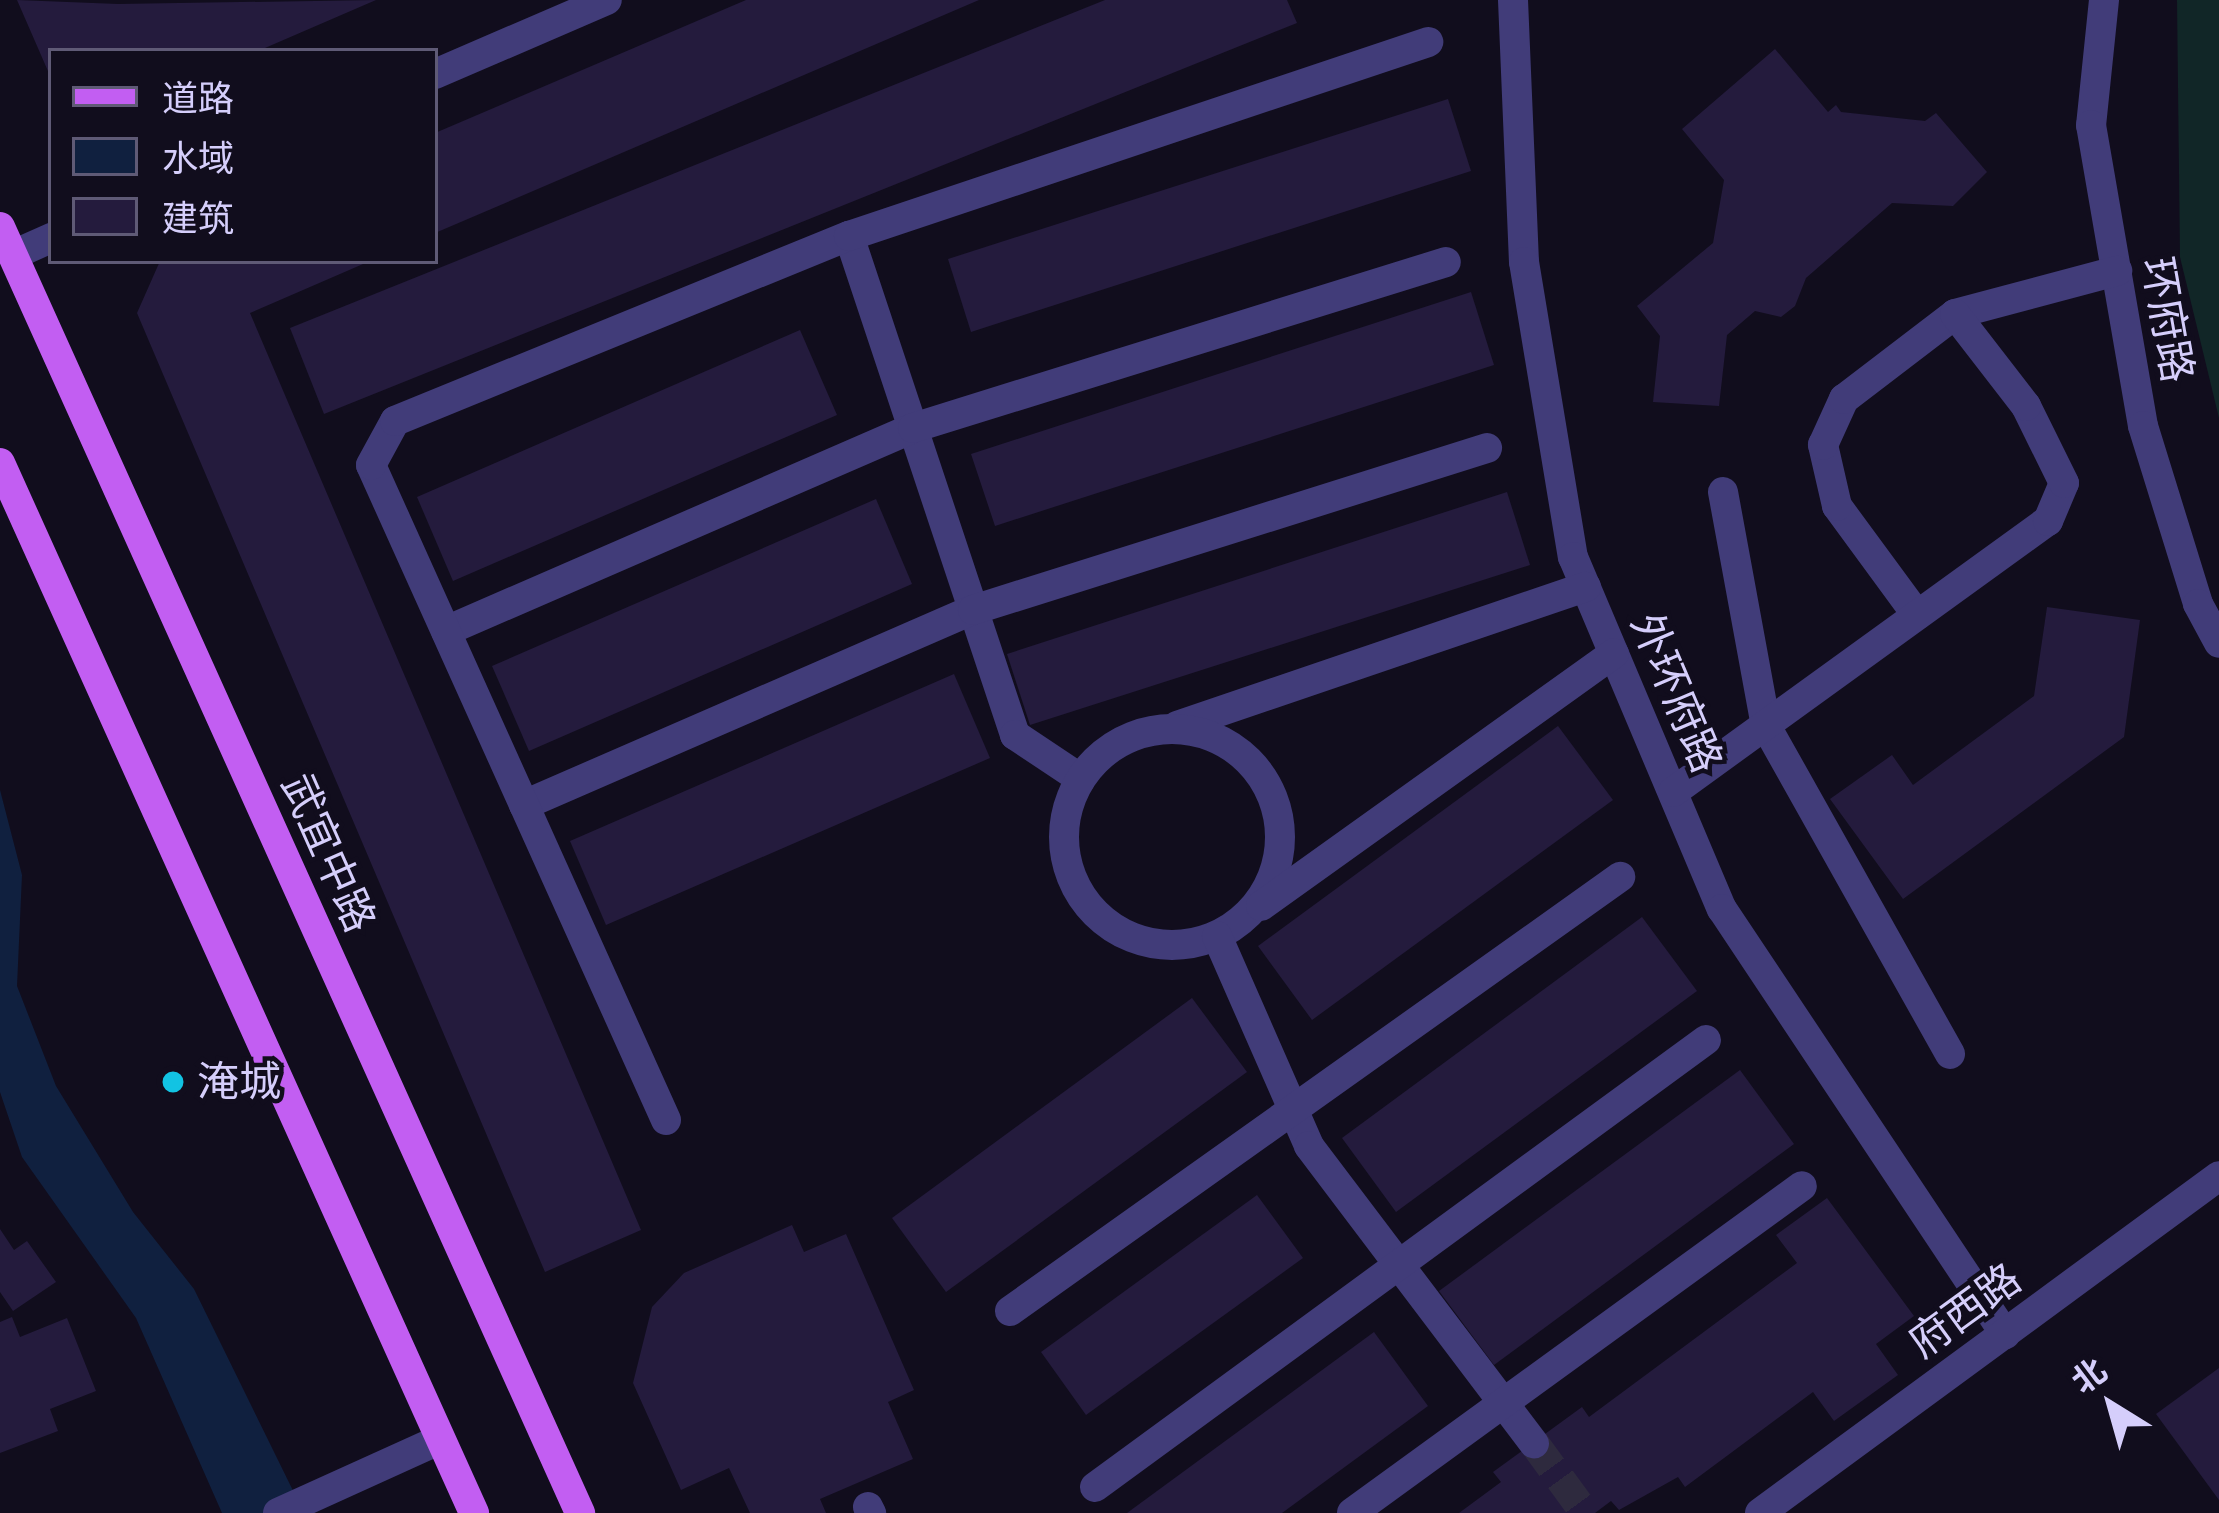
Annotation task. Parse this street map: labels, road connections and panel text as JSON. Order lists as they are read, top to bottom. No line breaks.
{"streets":{"main road":["武宜中路"],"street":["环府路","外环府路","府西路"]},"crossings":[["外环府路","府西路"]],"places":["淹城"],"legend":["道路","水域","建筑"],"north":"top left"}
